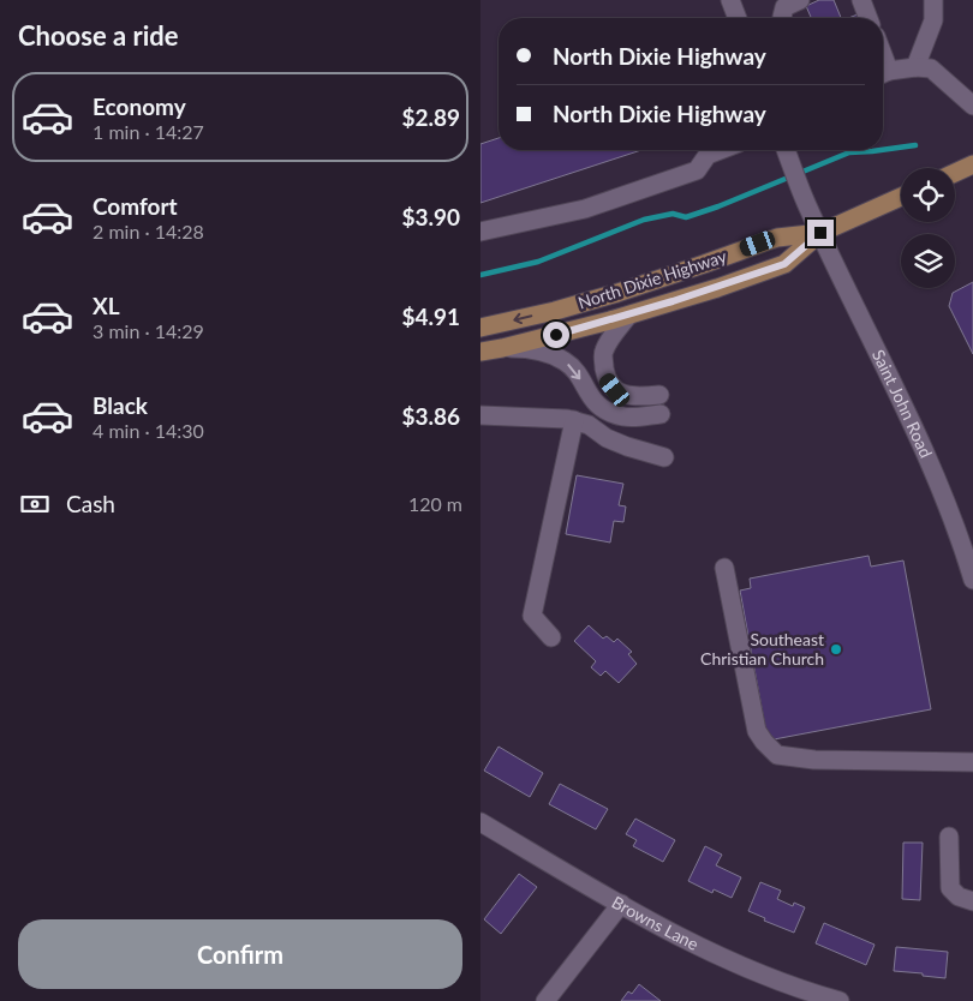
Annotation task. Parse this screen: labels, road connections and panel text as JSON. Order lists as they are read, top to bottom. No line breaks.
{"streets":{"main road":["North Dixie Highway"],"street":["Saint John Road","Browns Lane"]},"crossings":[["North Dixie Highway","Saint John Road"]],"places":["Southeast Christian Church"],"page":{"heading":"Choose a ride","banner":["North Dixie Highway","North Dixie Highway"],"list":[{"name":"Economy","note":"1 min · 14:27","value":"$2.89"},{"name":"Comfort","note":"2 min · 14:28","value":"$3.90"},{"name":"XL","note":"3 min · 14:29","value":"$4.91"},{"name":"Black","note":"4 min · 14:30","value":"$3.86"}],"pay":["Cash","120 m"],"buttons":"Confirm"}}
